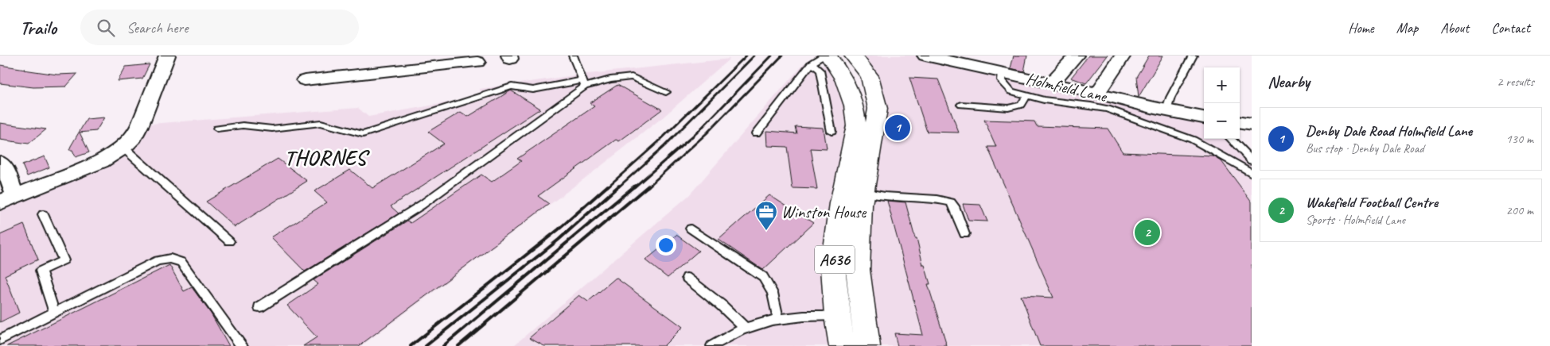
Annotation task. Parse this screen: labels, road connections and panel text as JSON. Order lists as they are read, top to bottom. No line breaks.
{"streets":{"main road":["A636"],"street":["Holmfield Lane"]},"districts":["THORNES"],"places":{"office":["Winston House"]},"page":{"header":"Trailo","search":"Search here","nav":["Home","Map","About","Contact"],"heading":["Nearby","2 results"],"map_buttons":["+","−"],"list":[{"mark":"1","name":"Denby Dale Road Holmfield Lane","note":"Bus stop · Denby Dale Road","value":"130 m"},{"mark":"2","name":"Wakefield Football Centre","note":"Sports · Holmfield Lane","value":"200 m"}],"pins":["1","2"]}}
